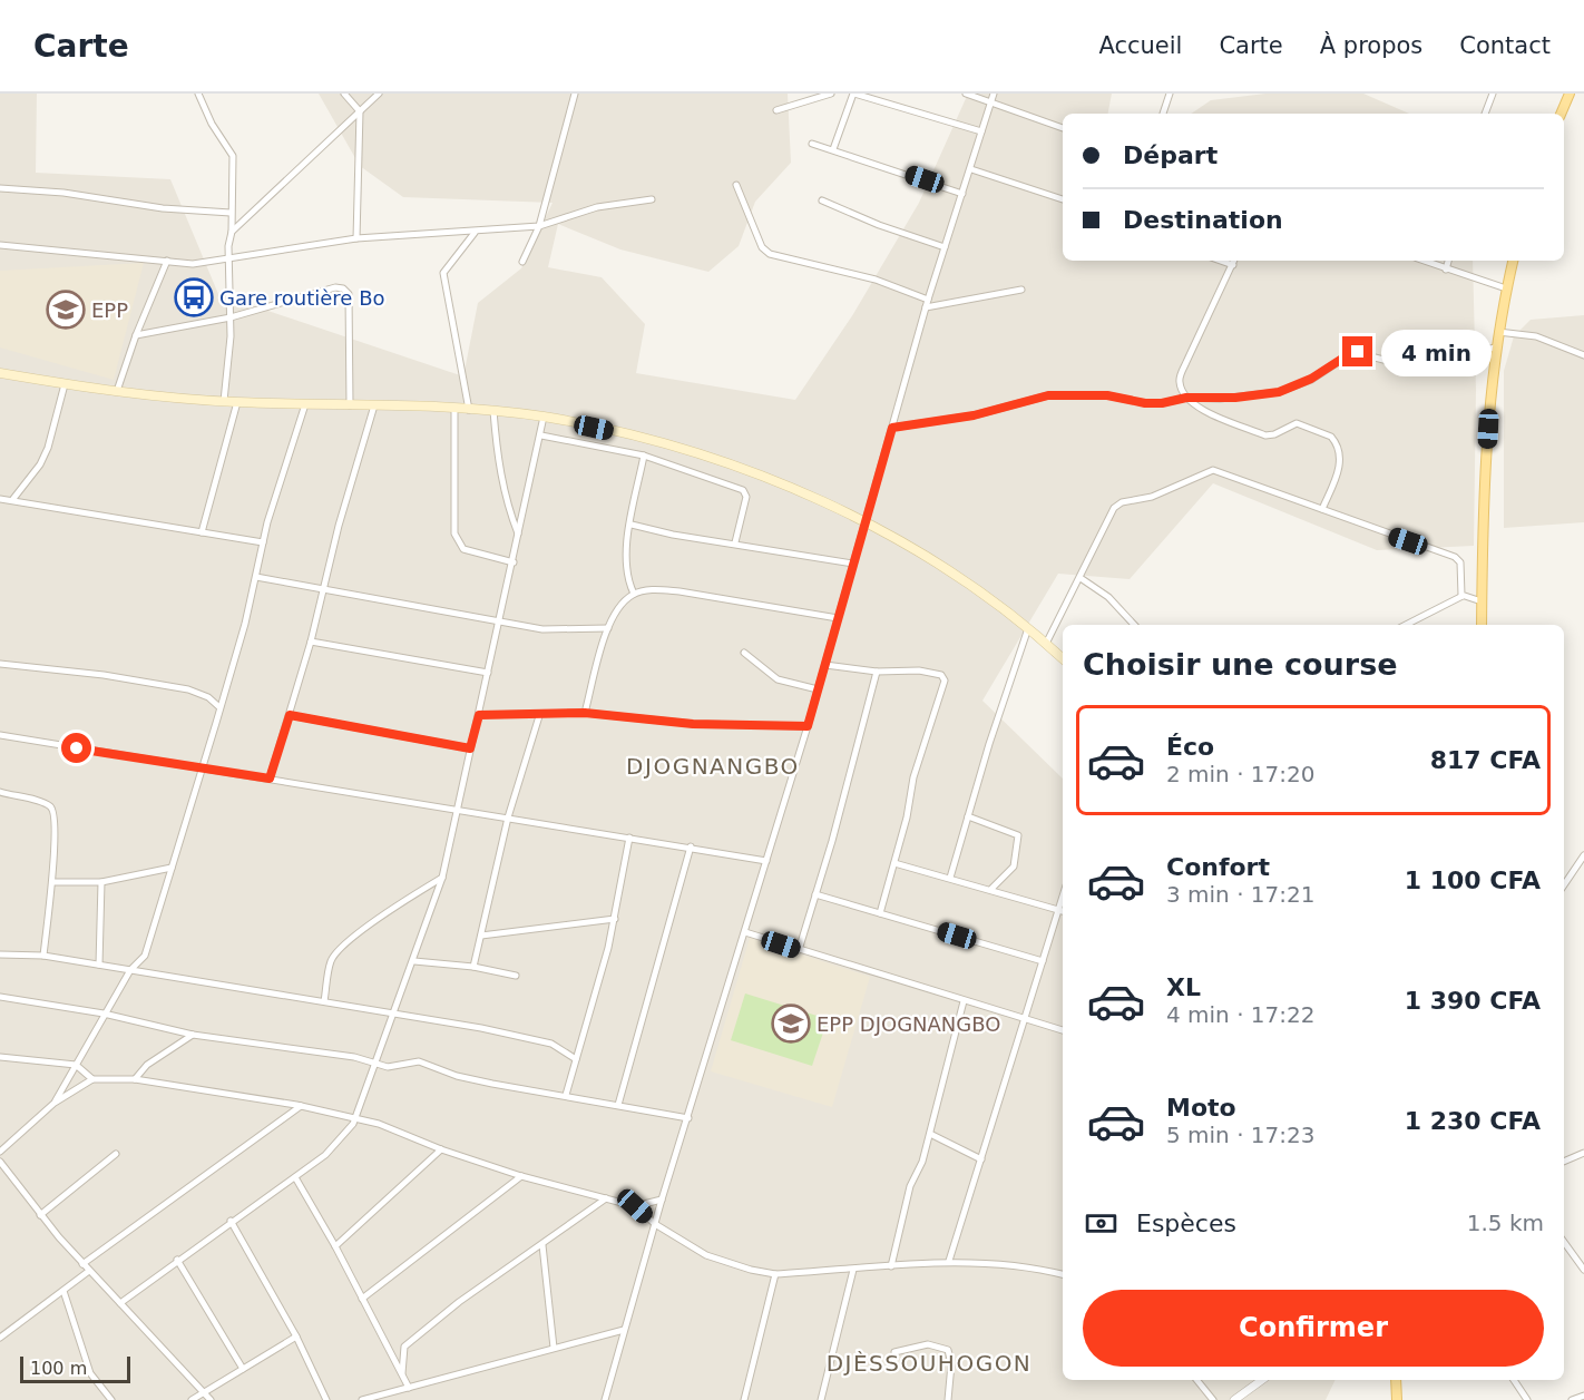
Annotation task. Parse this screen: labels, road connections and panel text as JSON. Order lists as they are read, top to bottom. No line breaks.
{"districts":["DJOGNANGBO","DJÈSSOUHOGON"],"places":{"bus stop":["Gare routière Bo"],"school or university":["EPP","EPP DJOGNANGBO"]},"scale_bar":"100 m","page":{"header":"Carte","nav":["Accueil","Carte","À propos","Contact"],"banner":["Départ","Destination"],"bubble":"4 min","heading":"Choisir une course","list":[{"name":"Éco","note":"2 min · 17:20","value":"817 CFA"},{"name":"Confort","note":"3 min · 17:21","value":"1 100 CFA"},{"name":"XL","note":"4 min · 17:22","value":"1 390 CFA"},{"name":"Moto","note":"5 min · 17:23","value":"1 230 CFA"}],"pay":["Espèces","1.5 km"],"buttons":"Confirmer","scale":"100 m"}}
